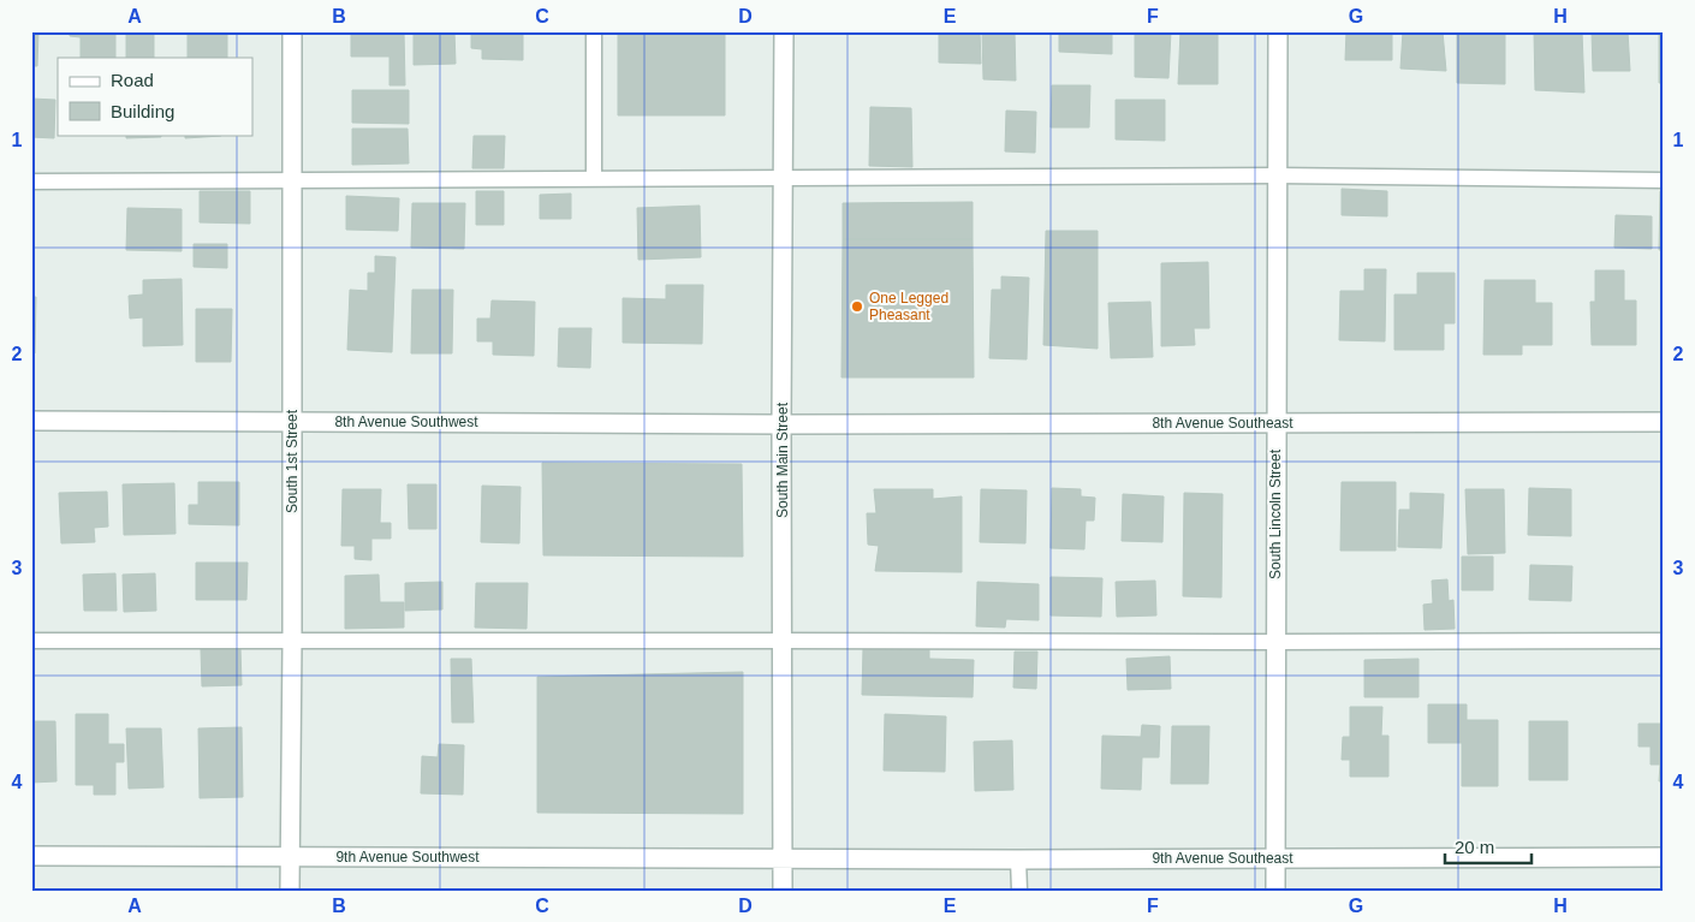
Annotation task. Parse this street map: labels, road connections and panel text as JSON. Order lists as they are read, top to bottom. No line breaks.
{"streets":{"street":["8th Avenue Southwest","8th Avenue Southeast","South Main Street","South 1st Street","South Lincoln Street","9th Avenue Southwest","9th Avenue Southeast"]},"crossings":[["8th Avenue Southwest","8th Avenue Southeast"],["8th Avenue Southwest","South Main Street"],["8th Avenue Southwest","South 1st Street"],["8th Avenue Southeast","South Main Street"],["8th Avenue Southeast","South Lincoln Street"],["South Main Street","9th Avenue Southwest"],["South Main Street","9th Avenue Southeast"],["South 1st Street","9th Avenue Southwest"],["South Lincoln Street","9th Avenue Southeast"],["9th Avenue Southwest","9th Avenue Southeast"]],"places":["One Legged Pheasant"],"legend":["Road","Building"],"scale_bar":"20 m","grid":{"columns":["A","B","C","D","E","F","G","H"],"rows":["1","2","3","4"]}}
